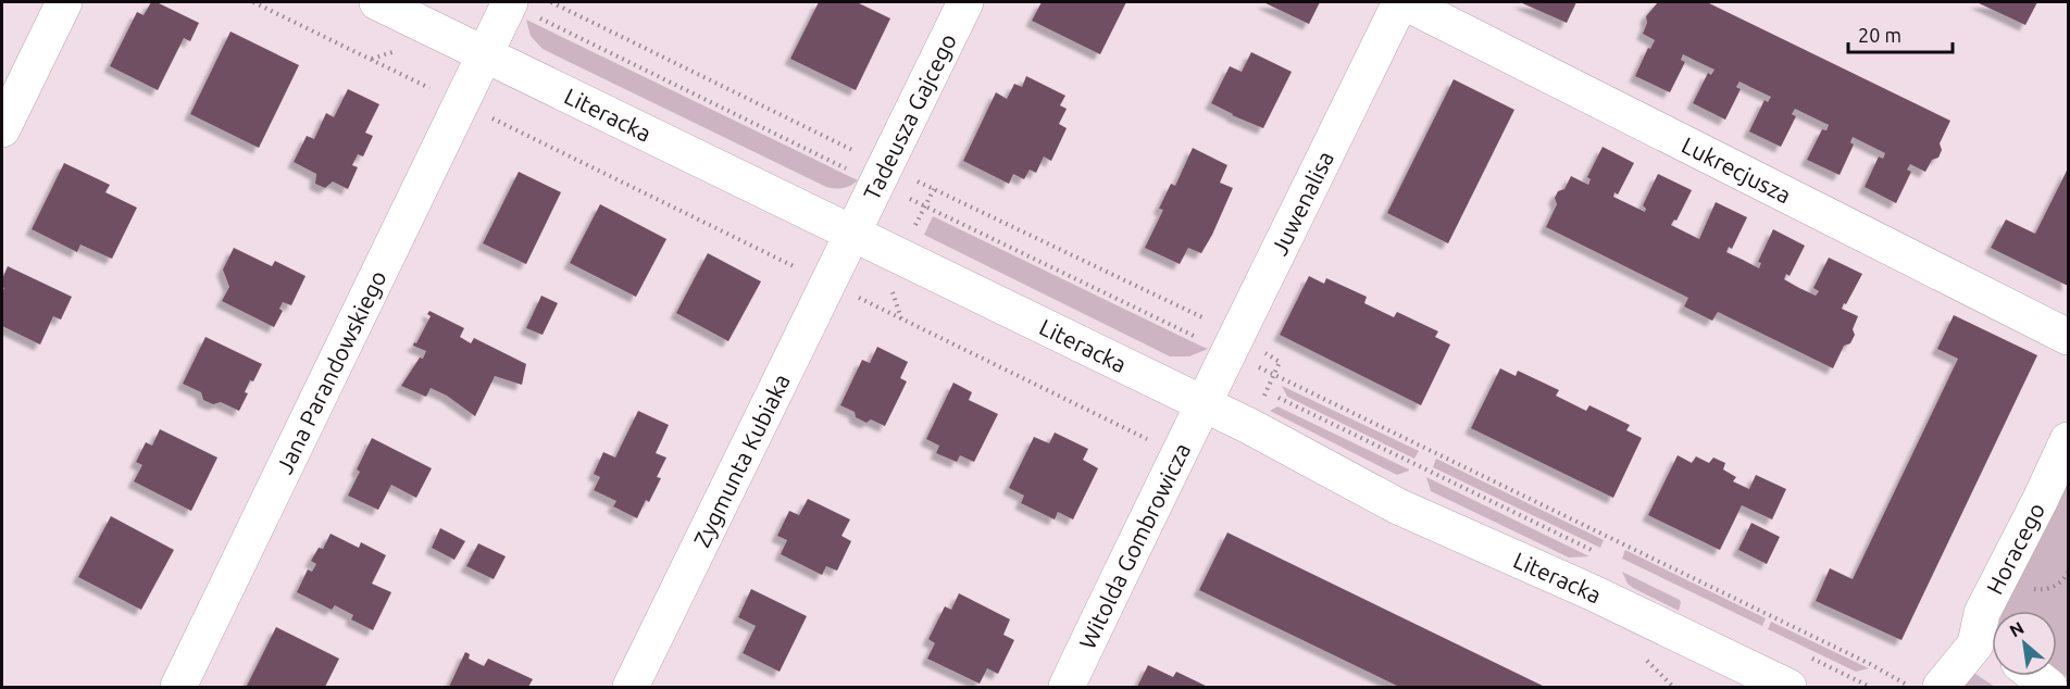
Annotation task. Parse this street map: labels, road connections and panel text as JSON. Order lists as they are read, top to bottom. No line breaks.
{"streets":{"street":["Literacka","Tadeusza Gajcego","Lukrecjusza","Juwenalisa","Jana Parandowskiego","Zygmunta Kubiaka","Witolda Gombrowicza","Horacego"]},"crossings":[["Literacka","Tadeusza Gajcego"],["Literacka","Juwenalisa"],["Literacka","Jana Parandowskiego"],["Literacka","Zygmunta Kubiaka"],["Literacka","Witolda Gombrowicza"],["Tadeusza Gajcego","Zygmunta Kubiaka"],["Lukrecjusza","Juwenalisa"],["Juwenalisa","Witolda Gombrowicza"]],"scale_bar":"20 m","north":"top left"}
